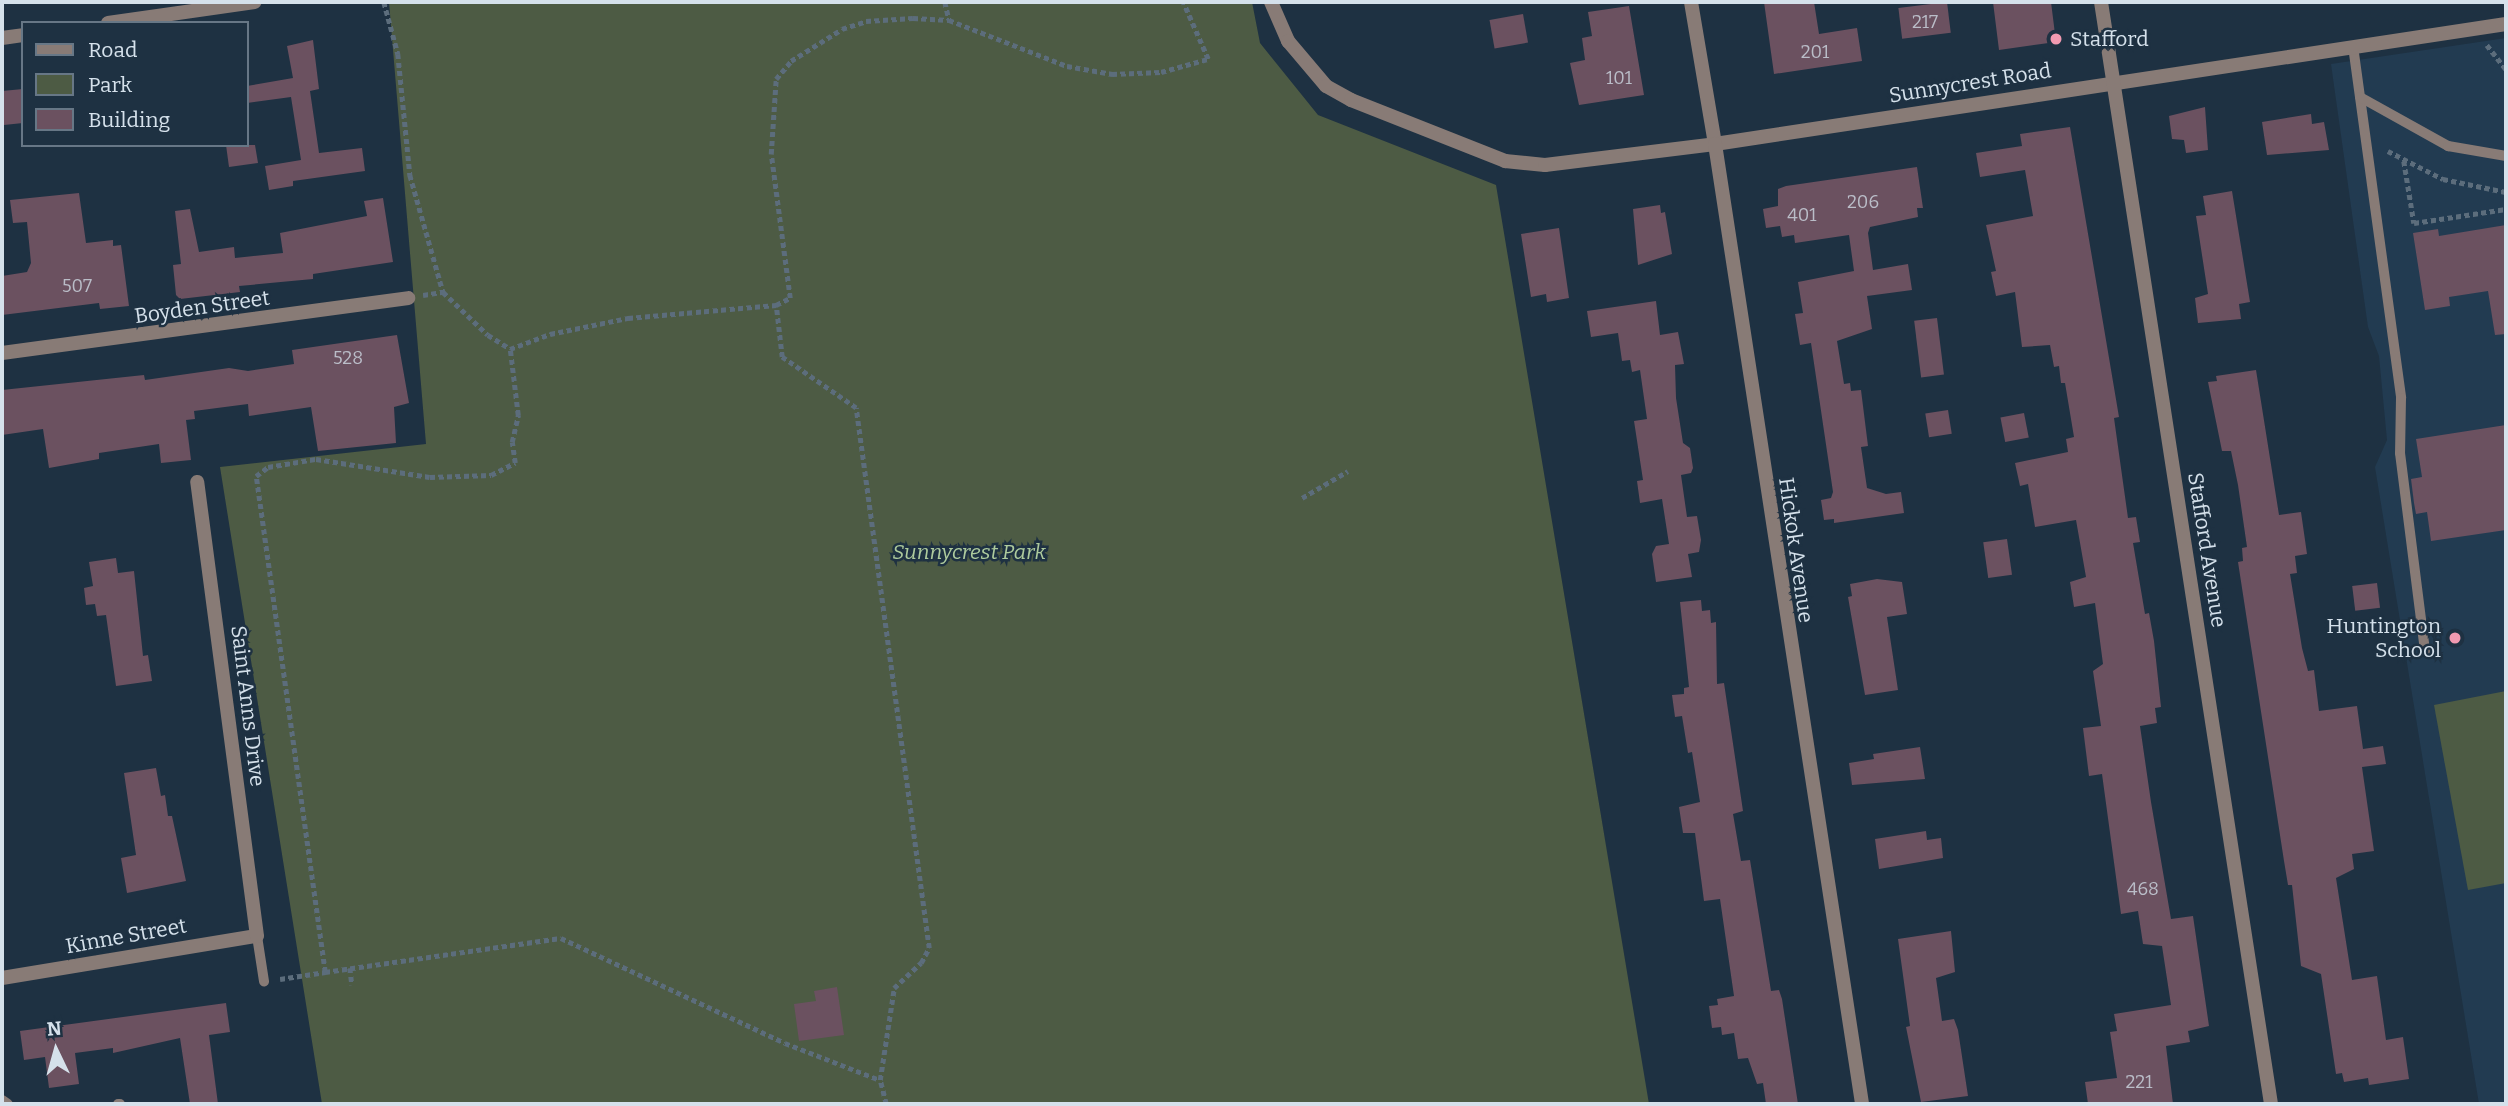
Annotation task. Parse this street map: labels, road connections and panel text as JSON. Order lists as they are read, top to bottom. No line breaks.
{"streets":{"street":["Sunnycrest Road","Boyden Street","Hickok Avenue","Stafford Avenue","Saint Anns Drive","Kinne Street"]},"crossings":[["Sunnycrest Road","Hickok Avenue"],["Sunnycrest Road","Stafford Avenue"],["Saint Anns Drive","Kinne Street"]],"parks":["Sunnycrest Park"],"places":["Stafford","Huntington School"],"house_numbers":["217","201","101","206","401","507","528","468","221"],"legend":["Road","Park","Building"],"north":"top"}
